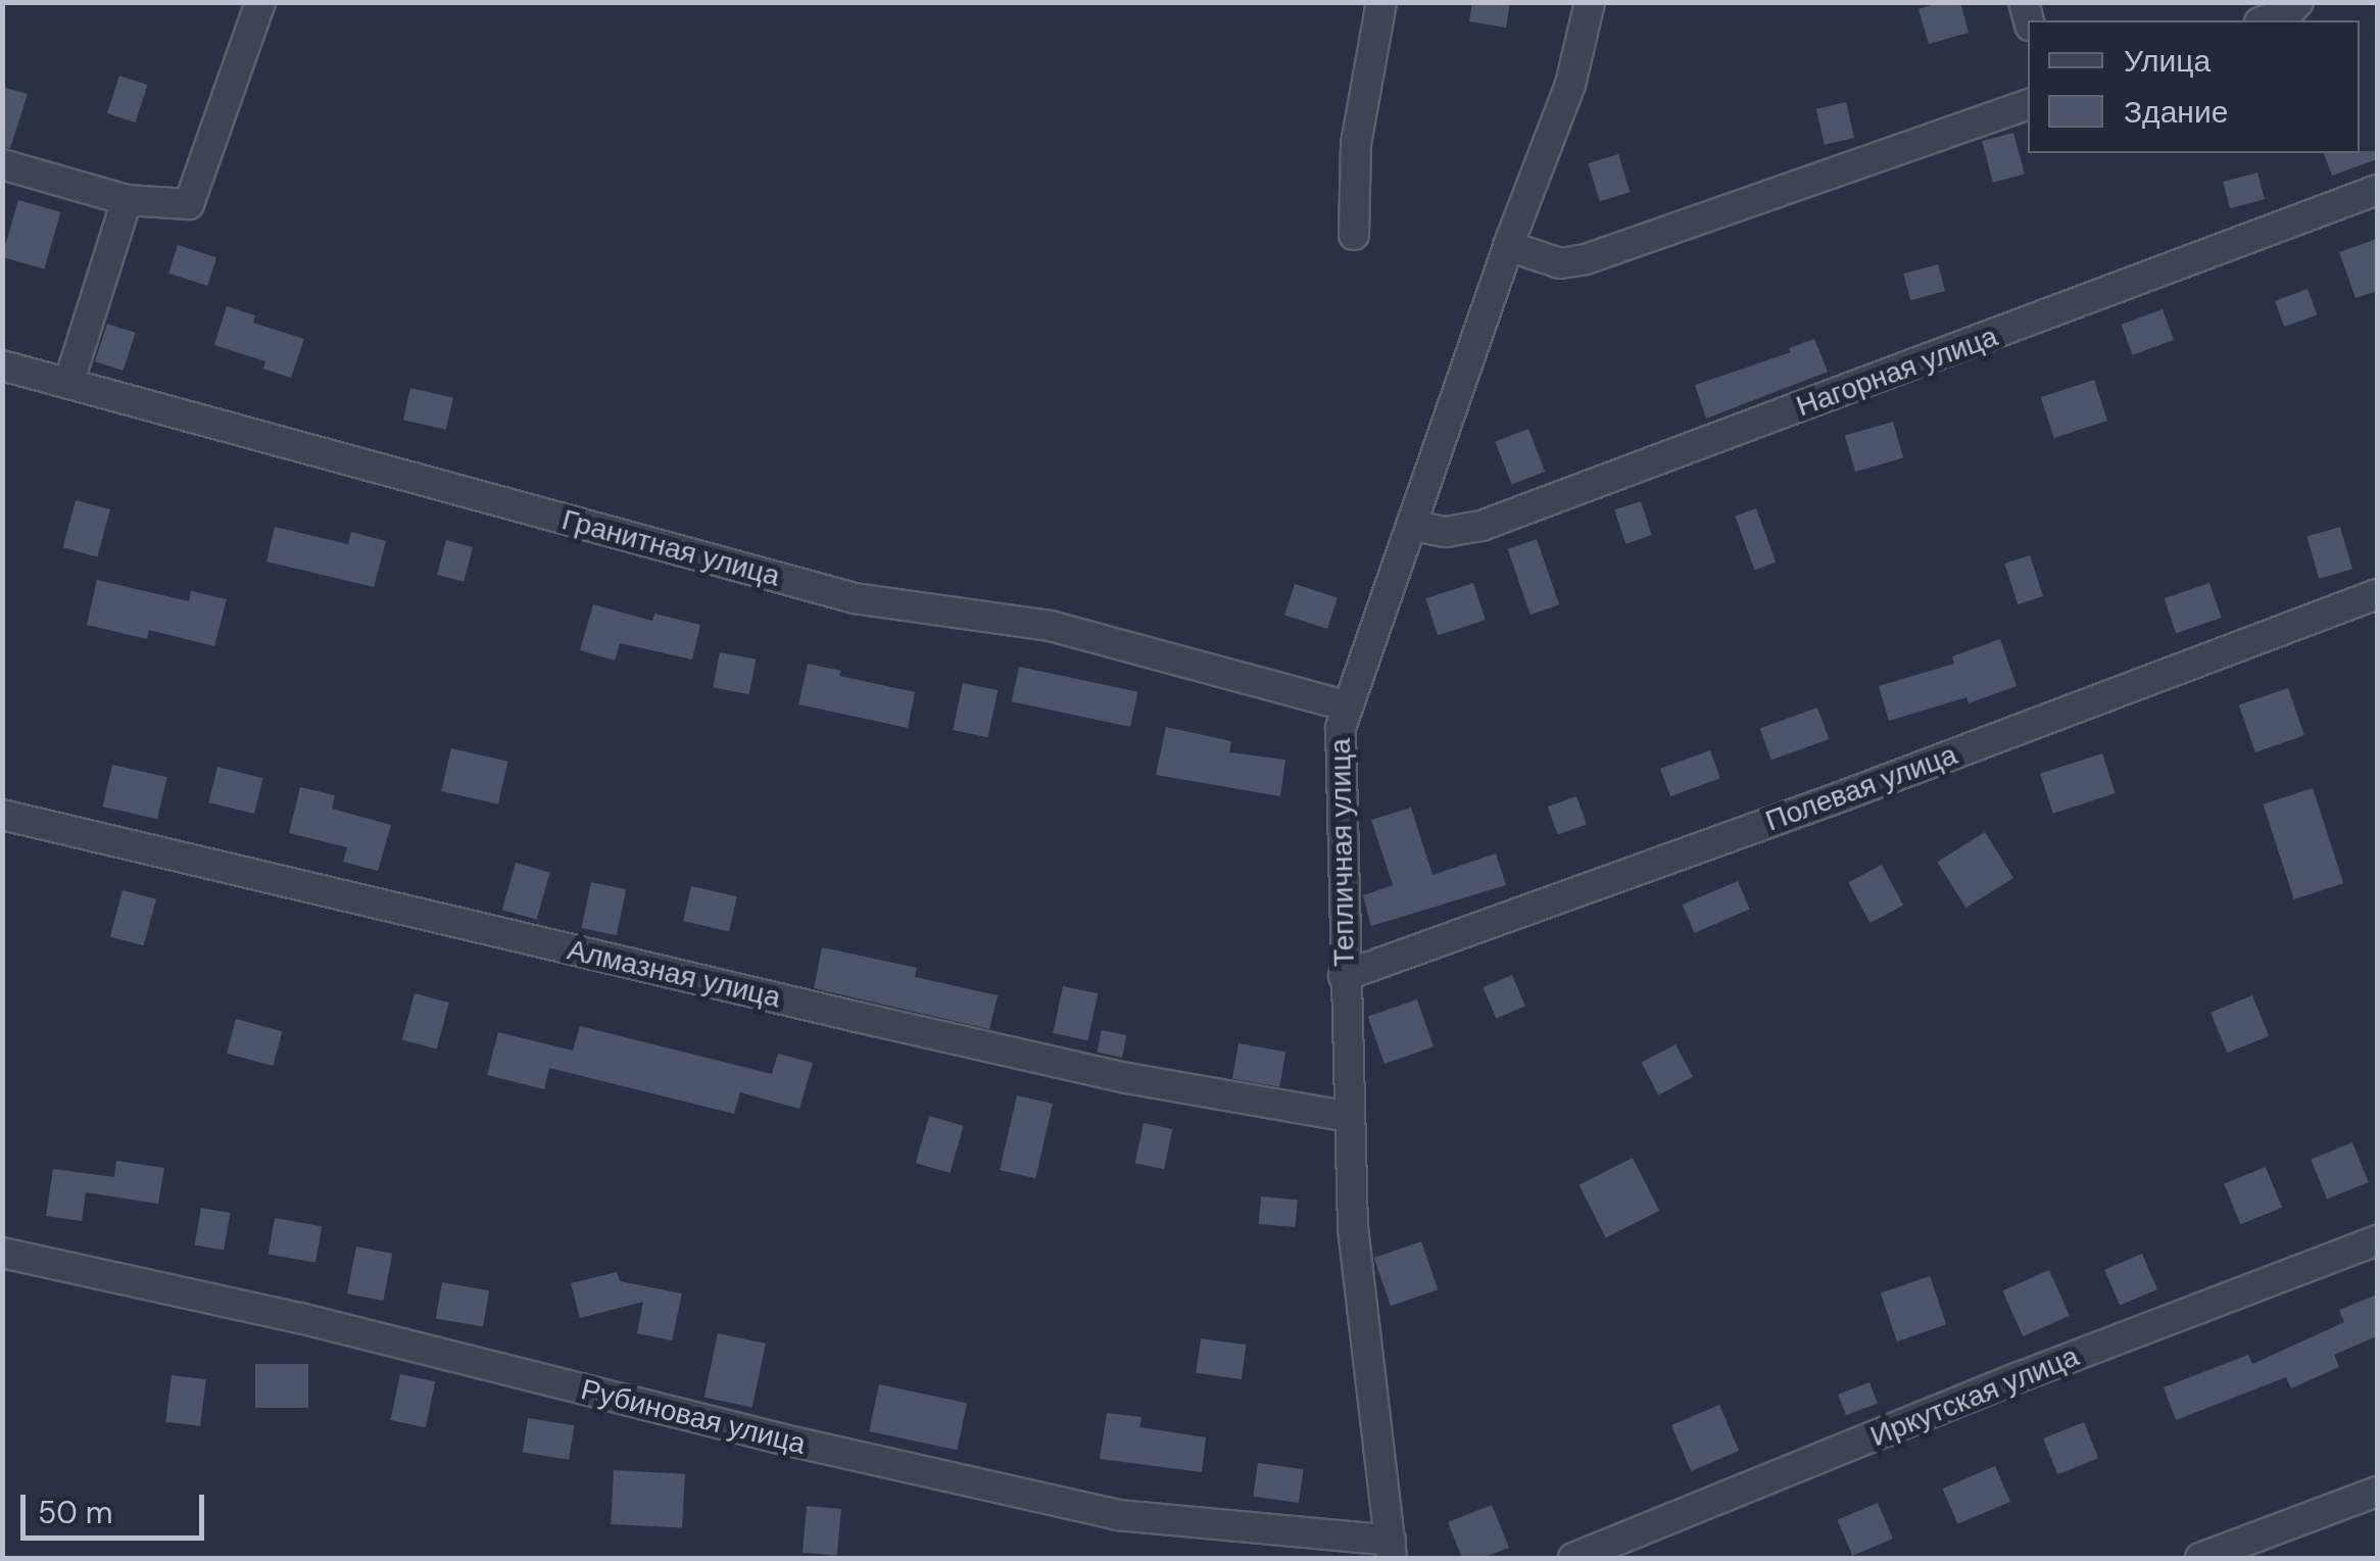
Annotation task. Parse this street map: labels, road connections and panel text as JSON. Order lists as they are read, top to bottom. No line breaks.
{"streets":{"street":["Нагорная улица","Гранитная улица","Полевая улица","Тепличная улица","Алмазная улица","Иркутская улица","Рубиновая улица"]},"crossings":[["Нагорная улица","Тепличная улица"],["Гранитная улица","Тепличная улица"],["Полевая улица","Тепличная улица"],["Тепличная улица","Алмазная улица"],["Тепличная улица","Рубиновая улица"]],"legend":["Улица","Здание"],"scale_bar":"50 m"}
